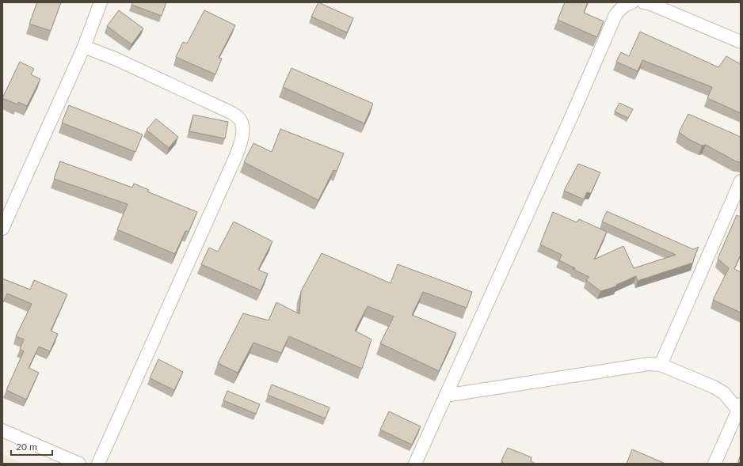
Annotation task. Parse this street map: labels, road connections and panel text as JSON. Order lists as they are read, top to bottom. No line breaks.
{"scale_bar":"20 m"}
